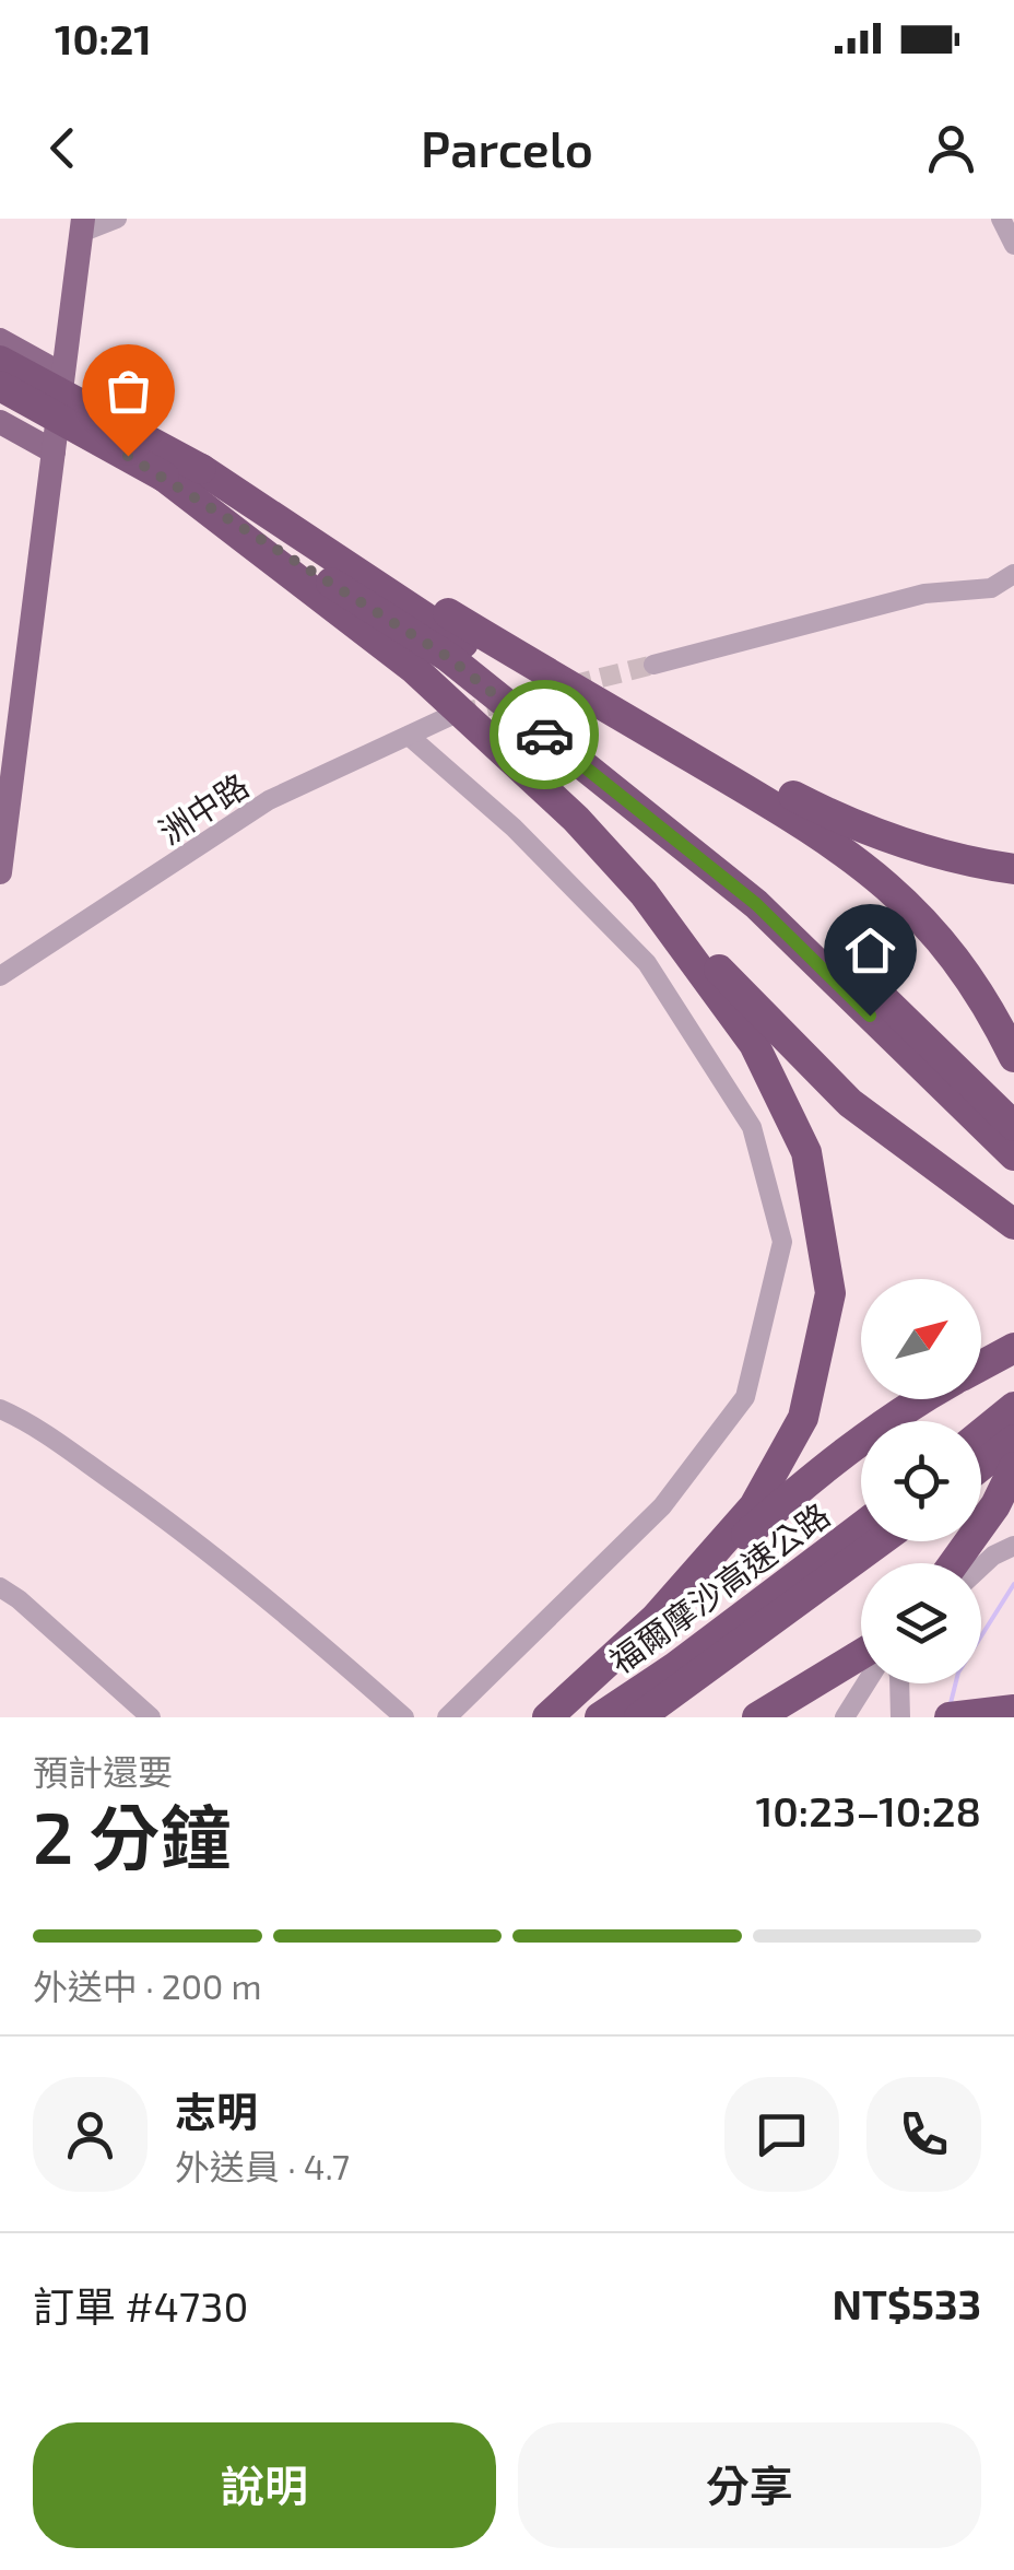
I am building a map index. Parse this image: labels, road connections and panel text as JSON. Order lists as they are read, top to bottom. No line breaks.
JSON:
{"streets":{"highway":["福爾摩沙高速公路"],"street":["洲中路"]},"north":"top right","page":{"status":"10:21","header":"Parcelo","heading":["2 分鐘","預計還要","10:23–10:28"],"panel":["志明","外送員 · 4.7","訂單 #4730","NT$533"],"bar":"外送中 · 200 m","buttons":["說明","分享"]}}
